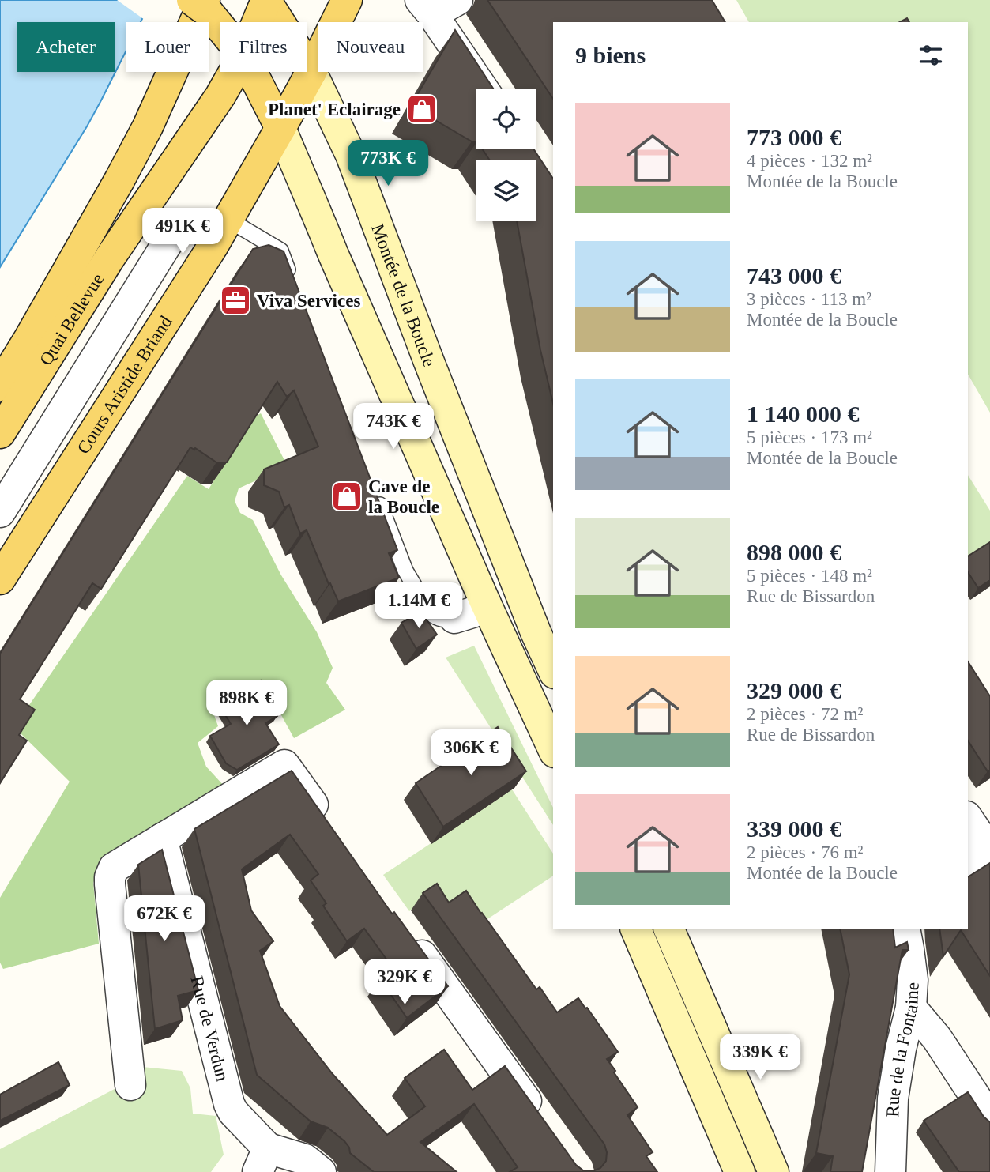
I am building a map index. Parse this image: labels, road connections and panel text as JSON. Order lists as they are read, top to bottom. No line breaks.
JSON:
{"streets":{"main road":["Montée de la Boucle","Quai Bellevue","Cours Aristide Briand"],"street":["Rue de Verdun","Rue de la Fontaine"]},"crossings":[["Montée de la Boucle","Cours Aristide Briand"]],"places":{"shop":["Planet' Eclairage","Cave de la Boucle"],"office":["Viva Services"]},"page":{"chip":["Acheter","Louer","Filtres","Nouveau"],"heading":"9 biens","list":[{"name":"773 000 €","note":"4 pièces · 132 m² · Montée de la Boucle"},{"name":"743 000 €","note":"3 pièces · 113 m² · Montée de la Boucle"},{"name":"1 140 000 €","note":"5 pièces · 173 m² · Montée de la Boucle"},{"name":"898 000 €","note":"5 pièces · 148 m² · Rue de Bissardon"},{"name":"329 000 €","note":"2 pièces · 72 m² · Rue de Bissardon"},{"name":"339 000 €","note":"2 pièces · 76 m² · Montée de la Boucle"}],"price":["773K €","491K €","743K €","1.14M €","898K €","306K €","672K €","329K €","339K €"]}}
